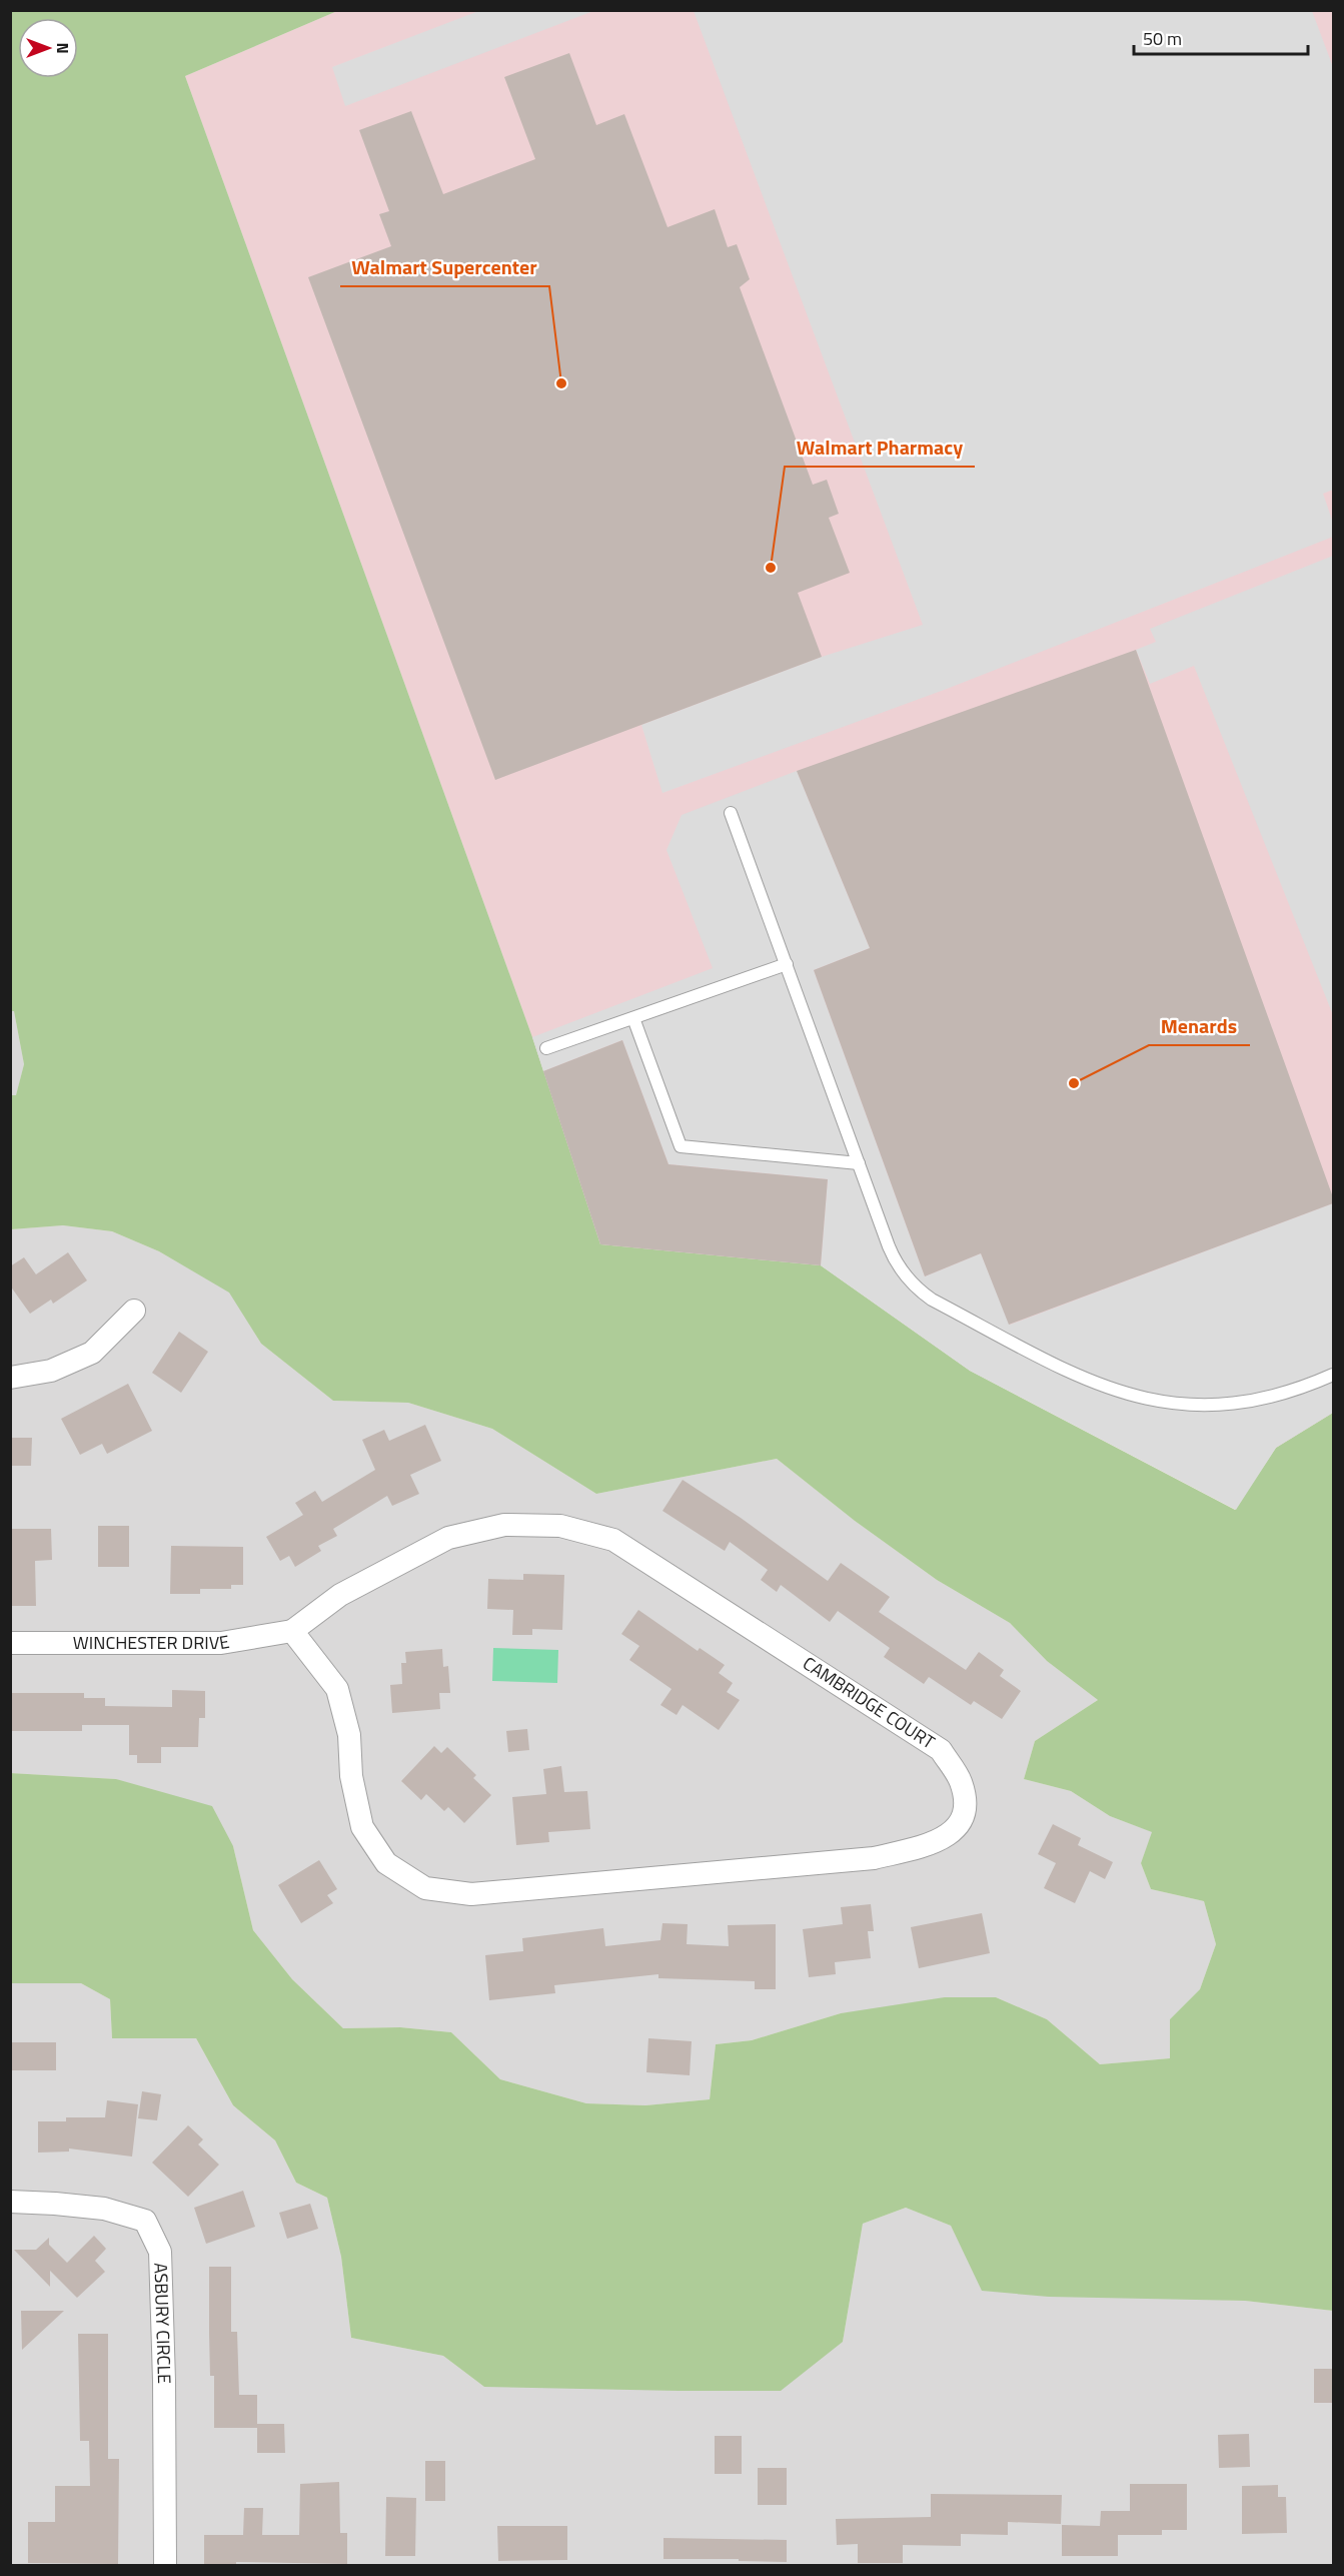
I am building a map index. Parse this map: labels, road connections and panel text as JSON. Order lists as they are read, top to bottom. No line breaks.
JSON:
{"streets":{"street":["WINCHESTER DRIVE","CAMBRIDGE COURT","ASBURY CIRCLE"]},"crossings":[["WINCHESTER DRIVE","CAMBRIDGE COURT"]],"places":["Walmart Supercenter","Walmart Pharmacy","Menards"],"scale_bar":"50 m","north":"right"}
